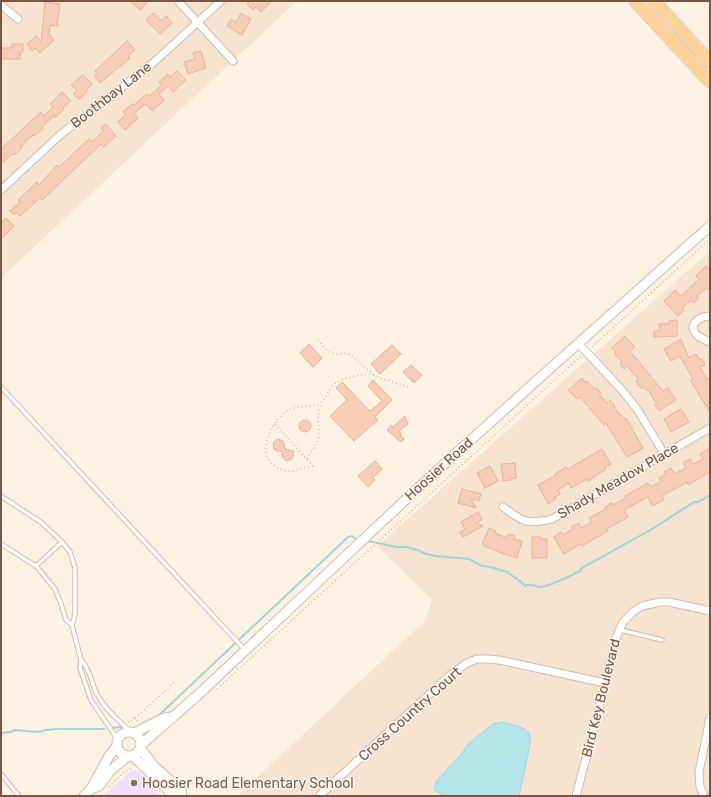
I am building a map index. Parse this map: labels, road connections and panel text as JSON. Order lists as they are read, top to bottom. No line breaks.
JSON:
{"streets":{"street":["Boothbay Lane","Hoosier Road","Shady Meadow Place","Bird Key Boulevard","Cross Country Court"]},"crossings":[["Bird Key Boulevard","Cross Country Court"]],"places":["Hoosier Road Elementary School"]}
